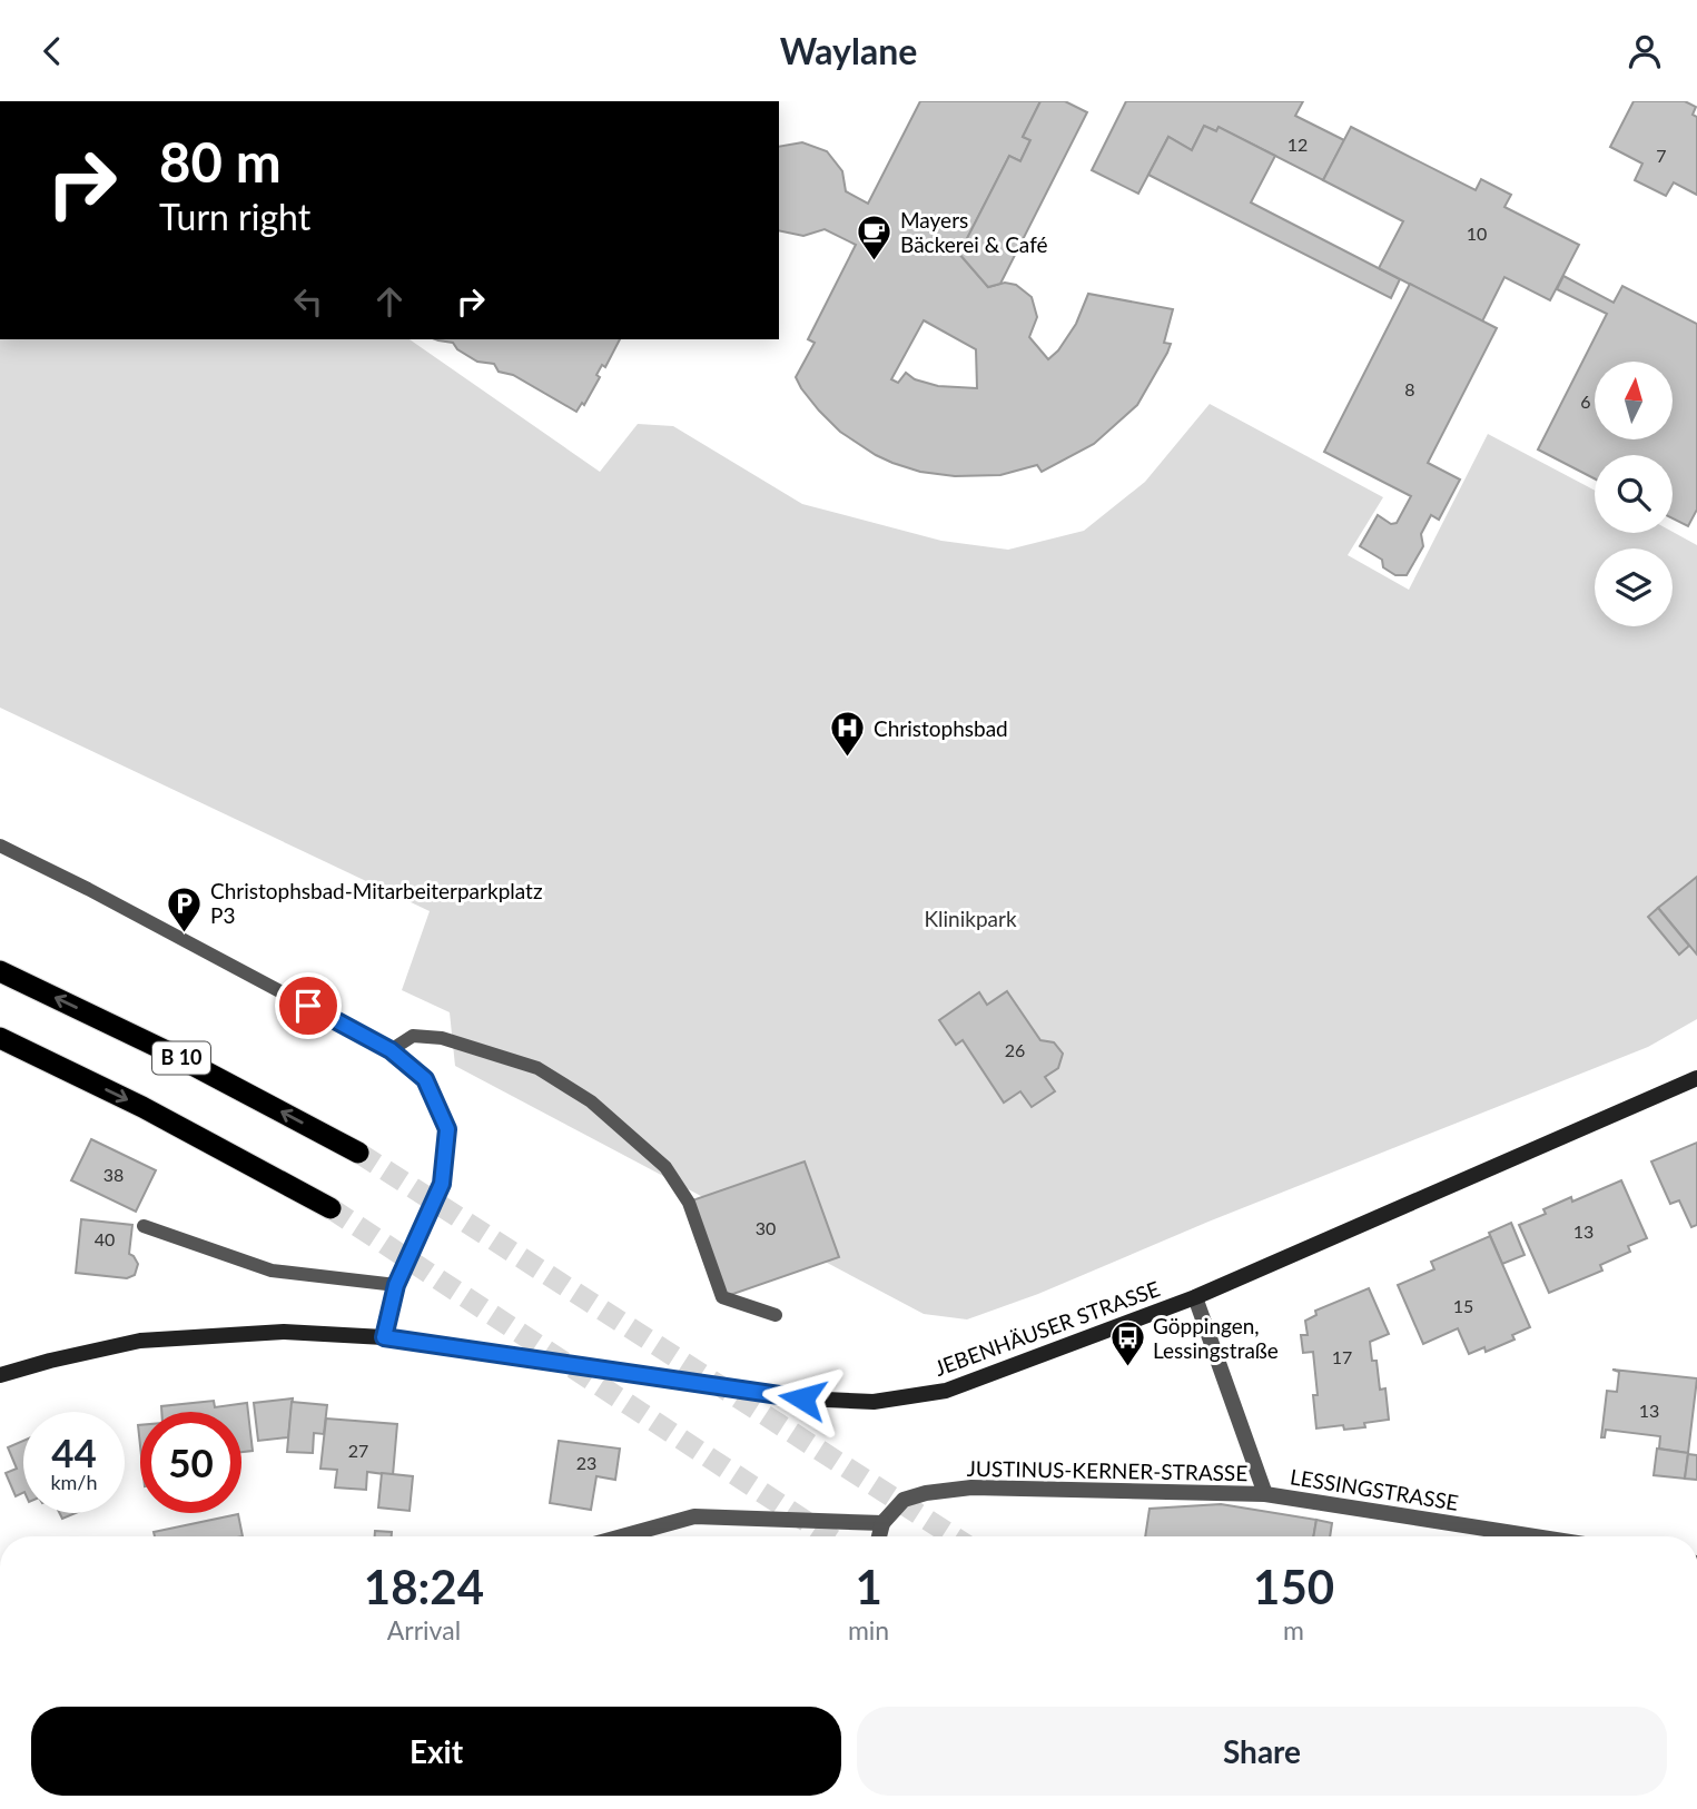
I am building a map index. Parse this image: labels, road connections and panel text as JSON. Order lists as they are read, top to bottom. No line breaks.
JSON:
{"streets":{"highway":["B 10"],"main road":["JEBENHÄUSER STRASSE"],"street":["JUSTINUS-KERNER-STRASSE","LESSINGSTRASSE"]},"crossings":[["JEBENHÄUSER STRASSE","LESSINGSTRASSE"],["JUSTINUS-KERNER-STRASSE","LESSINGSTRASSE"]],"parks":["Klinikpark"],"places":{"cafe":["Mayers Bäckerei & Café"],"hospital":["Christophsbad"],"parking":["Christophsbad-Mitarbeiterparkplatz P3"],"bus stop":["Göppingen, Lessingstraße"]},"house_numbers":["12","7","10","8","6","26","38","30","13","40","15","17","13","27","23"],"north":"top","page":{"header":"Waylane","turn":["80 m","Turn right"],"speed":"44 km/h","limit":"50","eta":["18:24","Arrival","1","min","150","m"],"buttons":["Exit","Share"]}}
